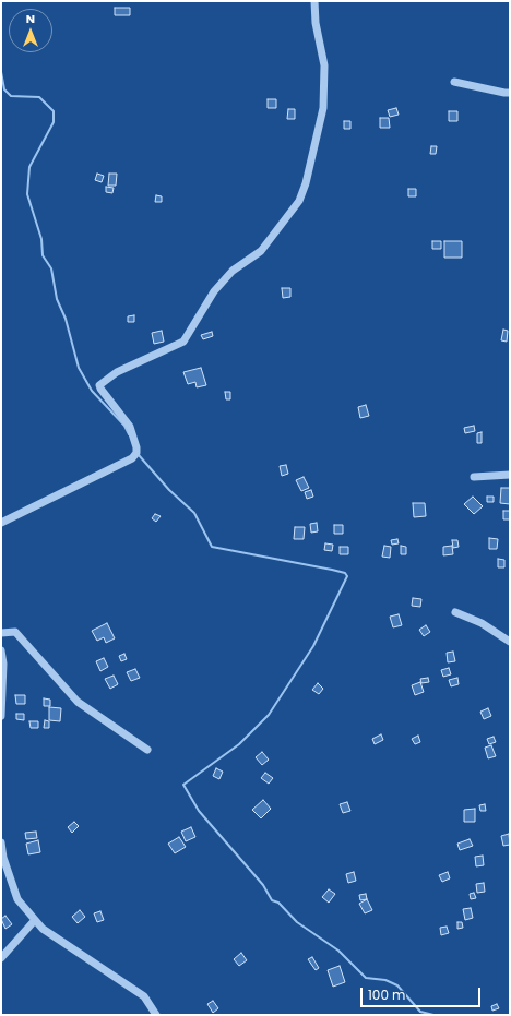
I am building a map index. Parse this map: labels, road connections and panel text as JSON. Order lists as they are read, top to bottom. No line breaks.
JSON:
{"scale_bar":"100 m","north":"top"}
